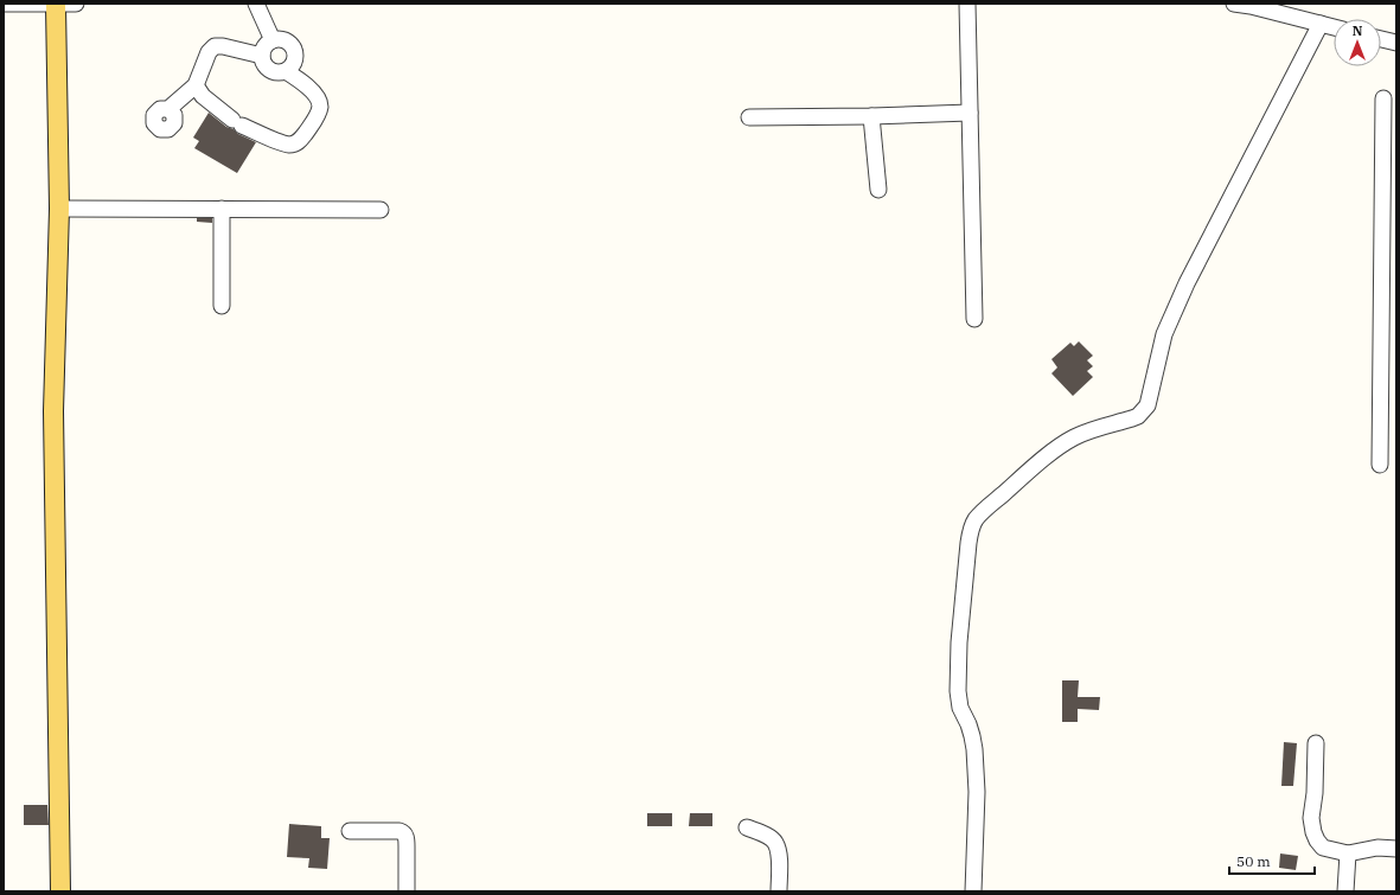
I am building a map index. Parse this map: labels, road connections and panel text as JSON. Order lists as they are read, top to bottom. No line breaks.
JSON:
{"scale_bar":"50 m","north":"top"}
